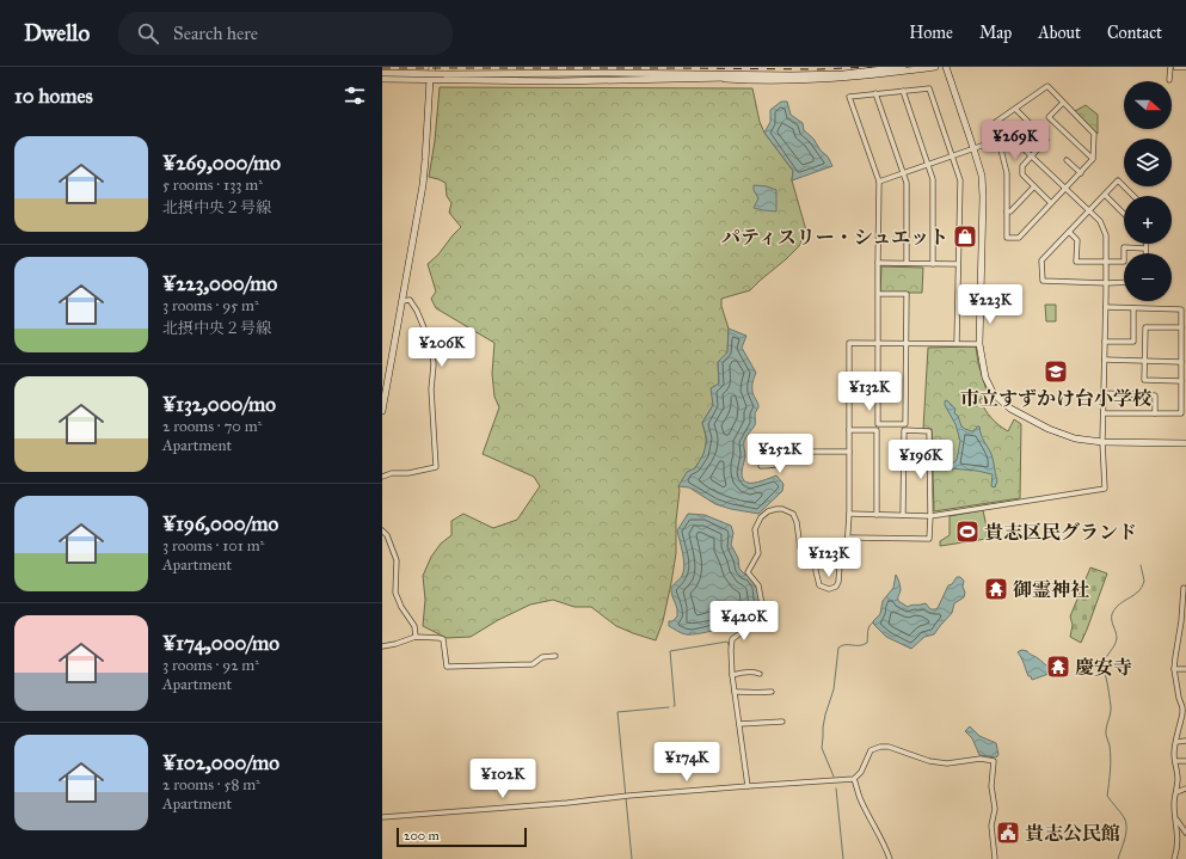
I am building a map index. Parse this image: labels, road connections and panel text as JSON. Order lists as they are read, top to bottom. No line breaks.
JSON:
{"places":{"shop":["パティスリー・シュエット"],"school or university":["市立すずかけ台小学校"],"sports":["貴志区民グランド"],"temple":["御霊神社","慶安寺"],"public building":["貴志公民館"]},"scale_bar":"200 m","north":"right","page":{"header":"Dwello","search":"Search here","nav":["Home","Map","About","Contact"],"heading":"10 homes","map_buttons":["+","−"],"price":["¥269K","¥223K","¥206K","¥132K","¥252K","¥196K","¥123K","¥420K","¥174K","¥102K"],"list":[{"name":"¥269,000/mo","note":"5 rooms · 133 m² · 北摂中央２号線"},{"name":"¥223,000/mo","note":"3 rooms · 95 m² · 北摂中央２号線"},{"name":"¥132,000/mo","note":"2 rooms · 70 m² · Apartment"},{"name":"¥196,000/mo","note":"3 rooms · 101 m² · Apartment"},{"name":"¥174,000/mo","note":"3 rooms · 92 m² · Apartment"},{"name":"¥102,000/mo","note":"2 rooms · 58 m² · Apartment"}],"scale":"200 m"}}
